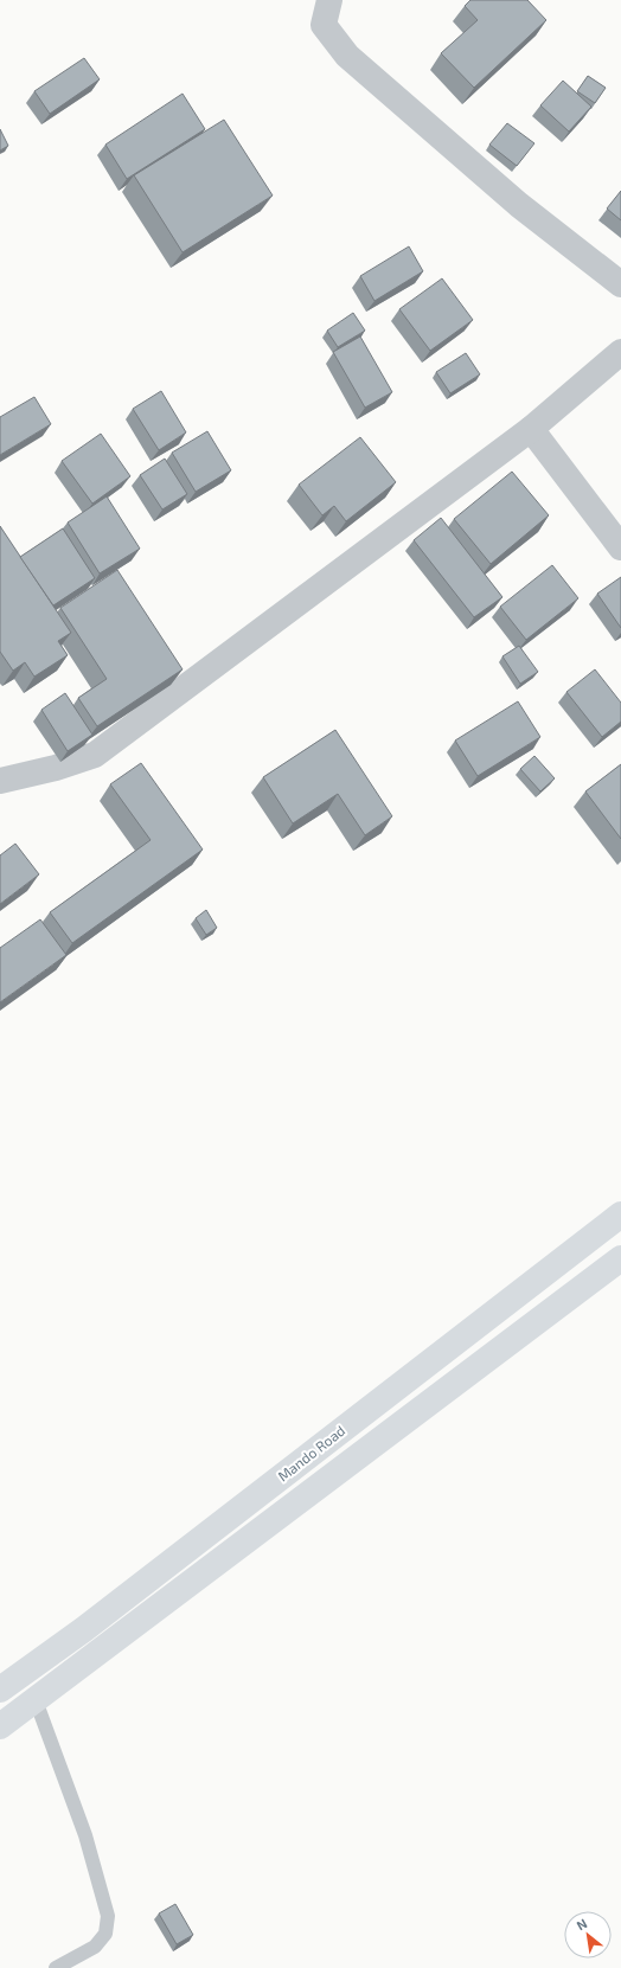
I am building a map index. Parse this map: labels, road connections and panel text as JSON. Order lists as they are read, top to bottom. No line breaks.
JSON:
{"streets":{"highway":["Mando Road"]},"north":"top left"}
